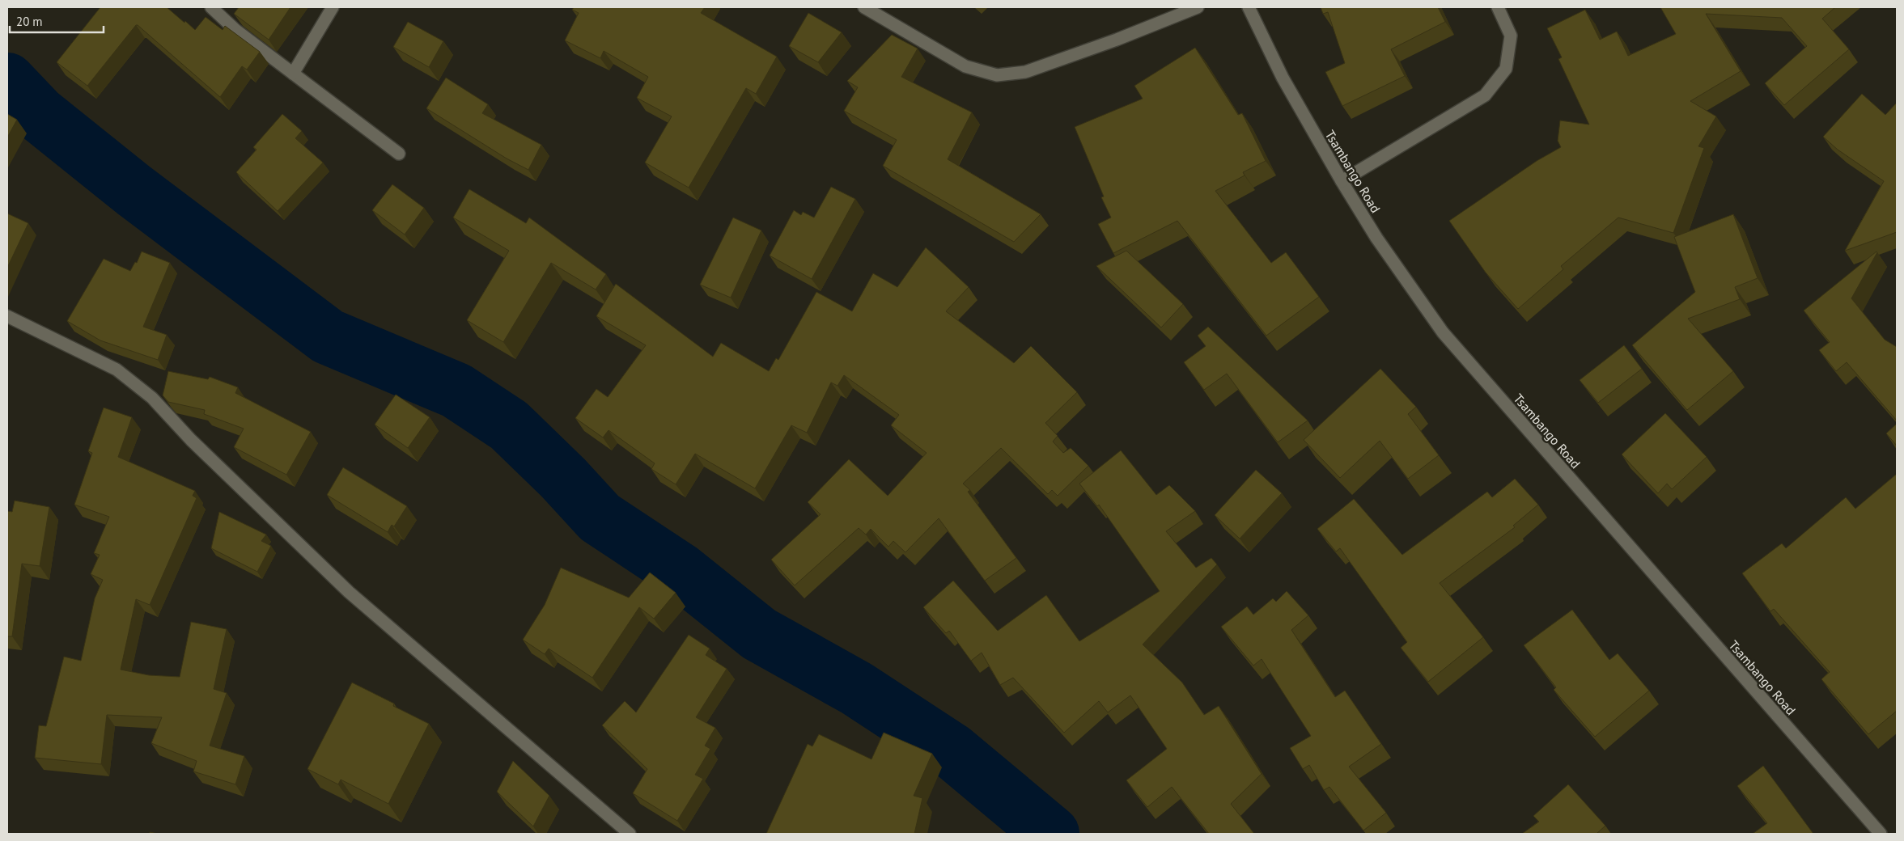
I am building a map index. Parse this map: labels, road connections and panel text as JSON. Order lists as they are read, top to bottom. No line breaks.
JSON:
{"streets":{"street":["Tsambango Road"]},"scale_bar":"20 m"}
